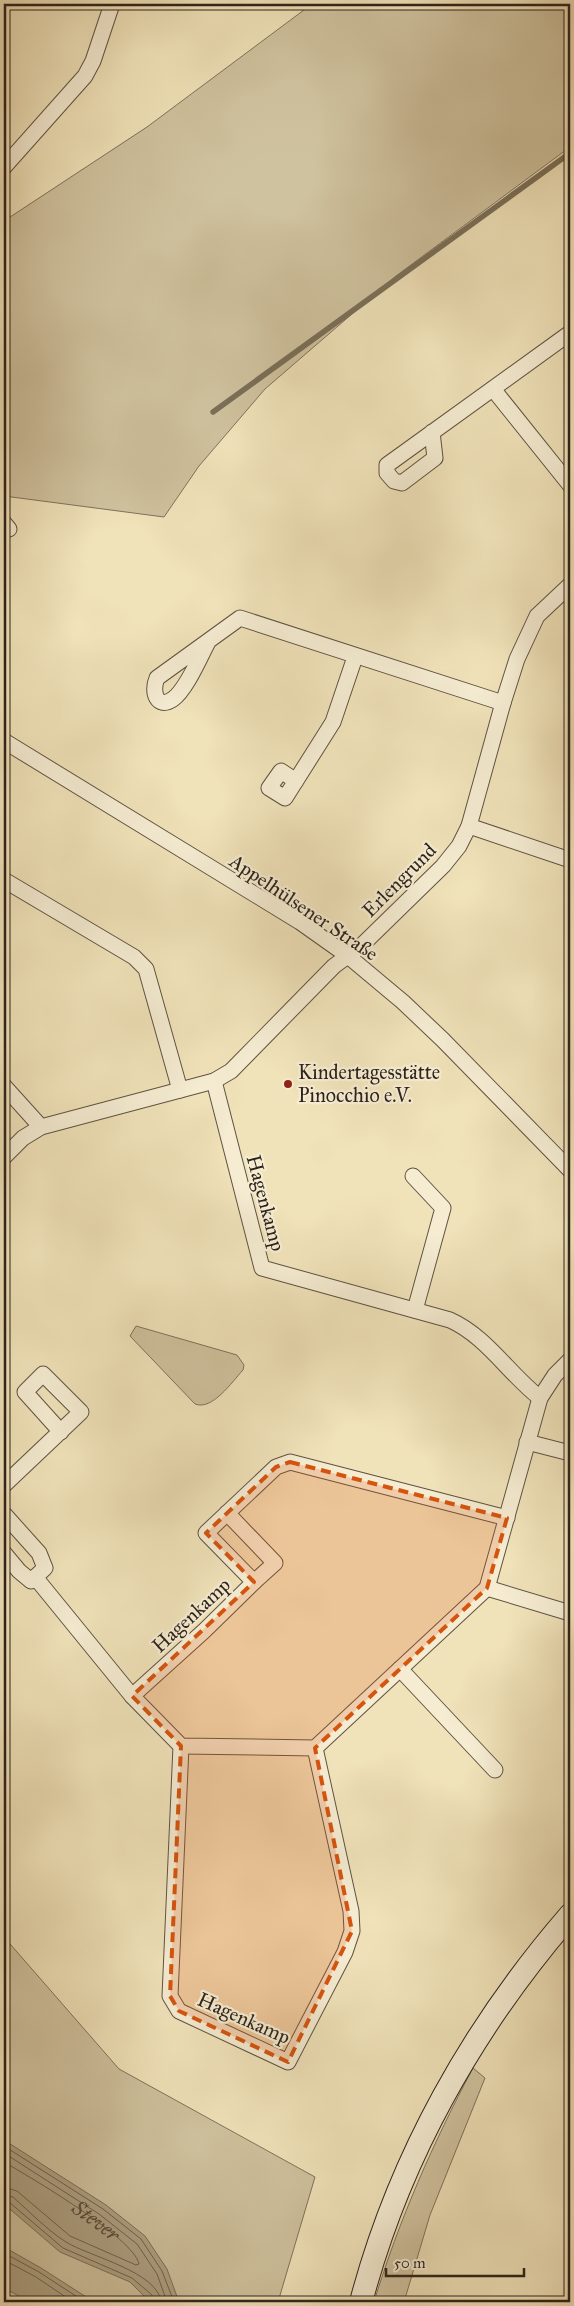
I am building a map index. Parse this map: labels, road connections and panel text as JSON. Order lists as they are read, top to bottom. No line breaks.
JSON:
{"streets":{"street":["Erlengrund","Appelhülsener Straße","Hagenkamp"]},"crossings":[["Erlengrund","Appelhülsener Straße"]],"water":["Stever"],"places":["Kindertagesstätte Pinocchio e.V."],"scale_bar":"50 m"}
